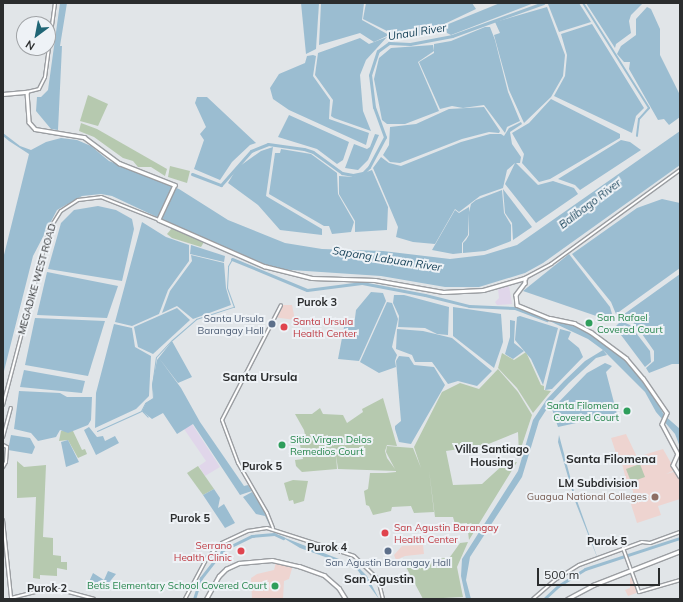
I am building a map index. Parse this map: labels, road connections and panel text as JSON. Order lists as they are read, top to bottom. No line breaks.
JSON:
{"streets":{"street":["MEGADIKE WEST ROAD"]},"districts":["Purok 3","Santa Ursula","Villa Santiago Housing","Santa Filomena","Purok 5","LM Subdivision","Purok 5","Purok 5","Purok 4","San Agustin","Purok 2"],"water":["Unaul River","Balibago River","Sapang Labuan River"],"places":["San Rafael Covered Court","Santa Ursula Barangay Hall","Santa Ursula Health Center","Santa Filomena Covered Court","Sitio Virgen Delos Remedios Court","Guagua National Colleges","San Agustin Barangay Health Center","Serrano Health Clinic","San Agustin Barangay Hall","Betis Elementary School Covered Court"],"scale_bar":"500 m","north":"bottom left"}
